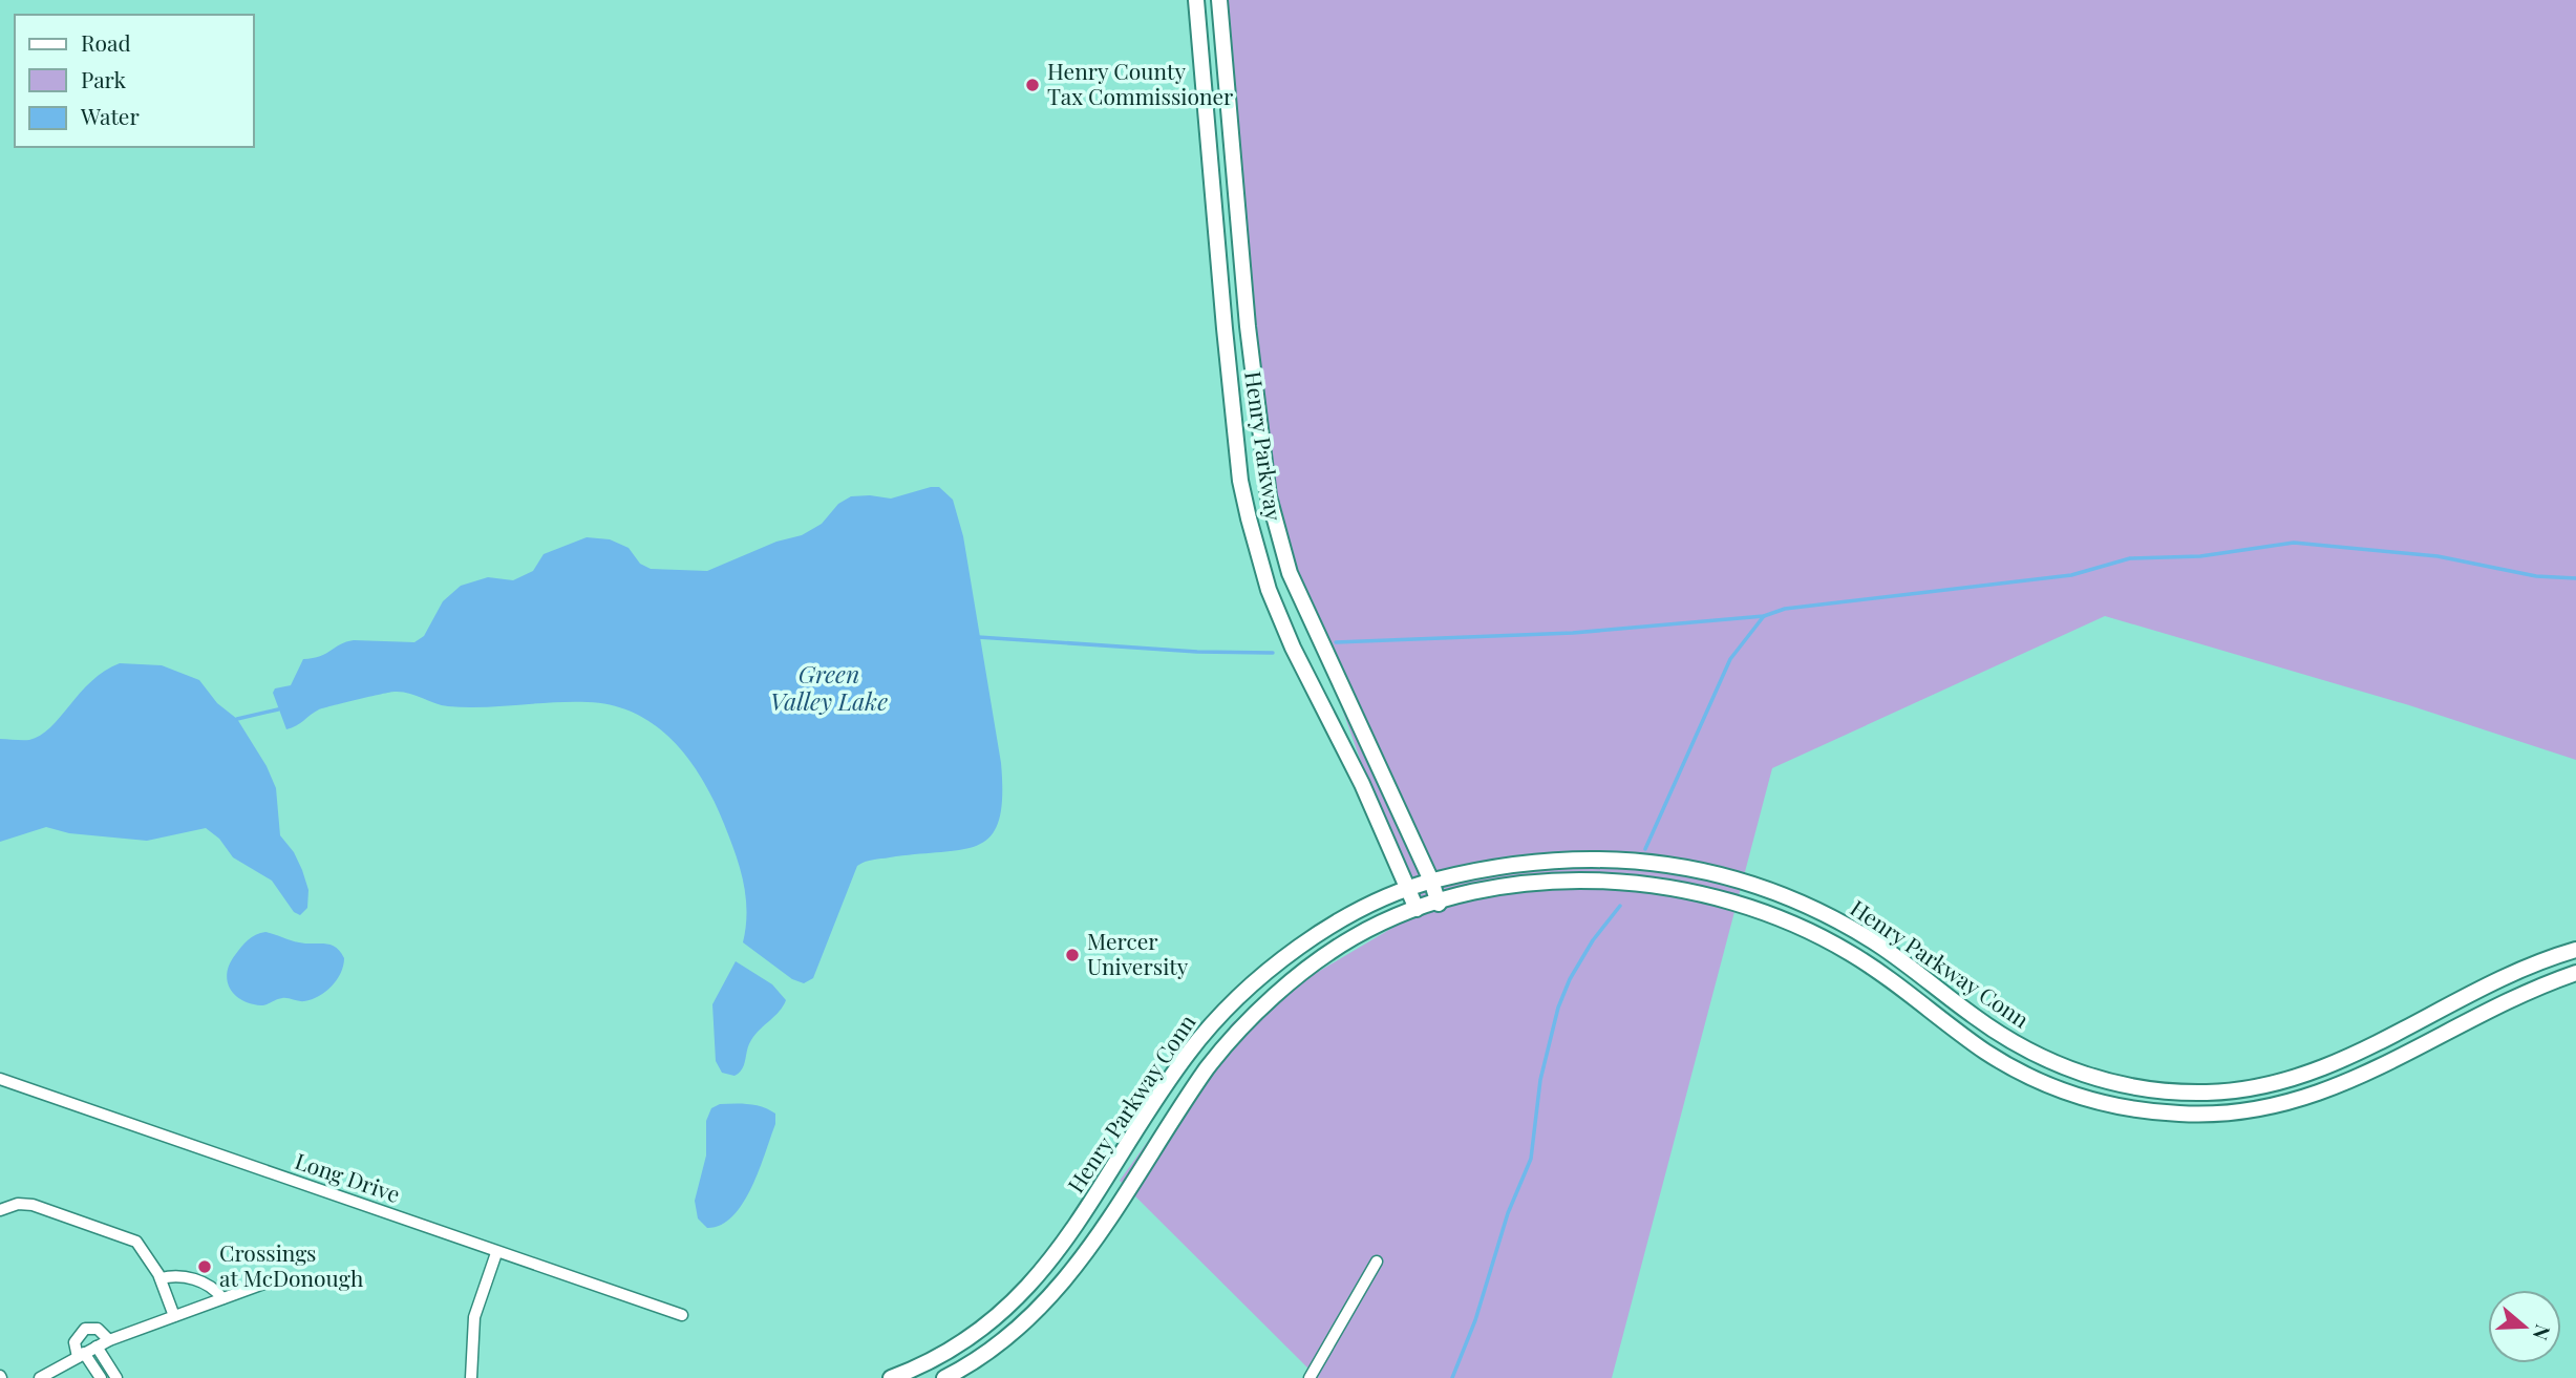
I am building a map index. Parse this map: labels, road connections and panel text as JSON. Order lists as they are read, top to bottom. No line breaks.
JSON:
{"streets":{"street":["Henry Parkway","Henry Parkway Conn","Long Drive"]},"crossings":[["Henry Parkway","Henry Parkway Conn"]],"water":["Green Valley Lake"],"places":["Henry County Tax Commissioner","Mercer University","Crossings at McDonough"],"legend":["Road","Park","Water"],"north":"right"}
